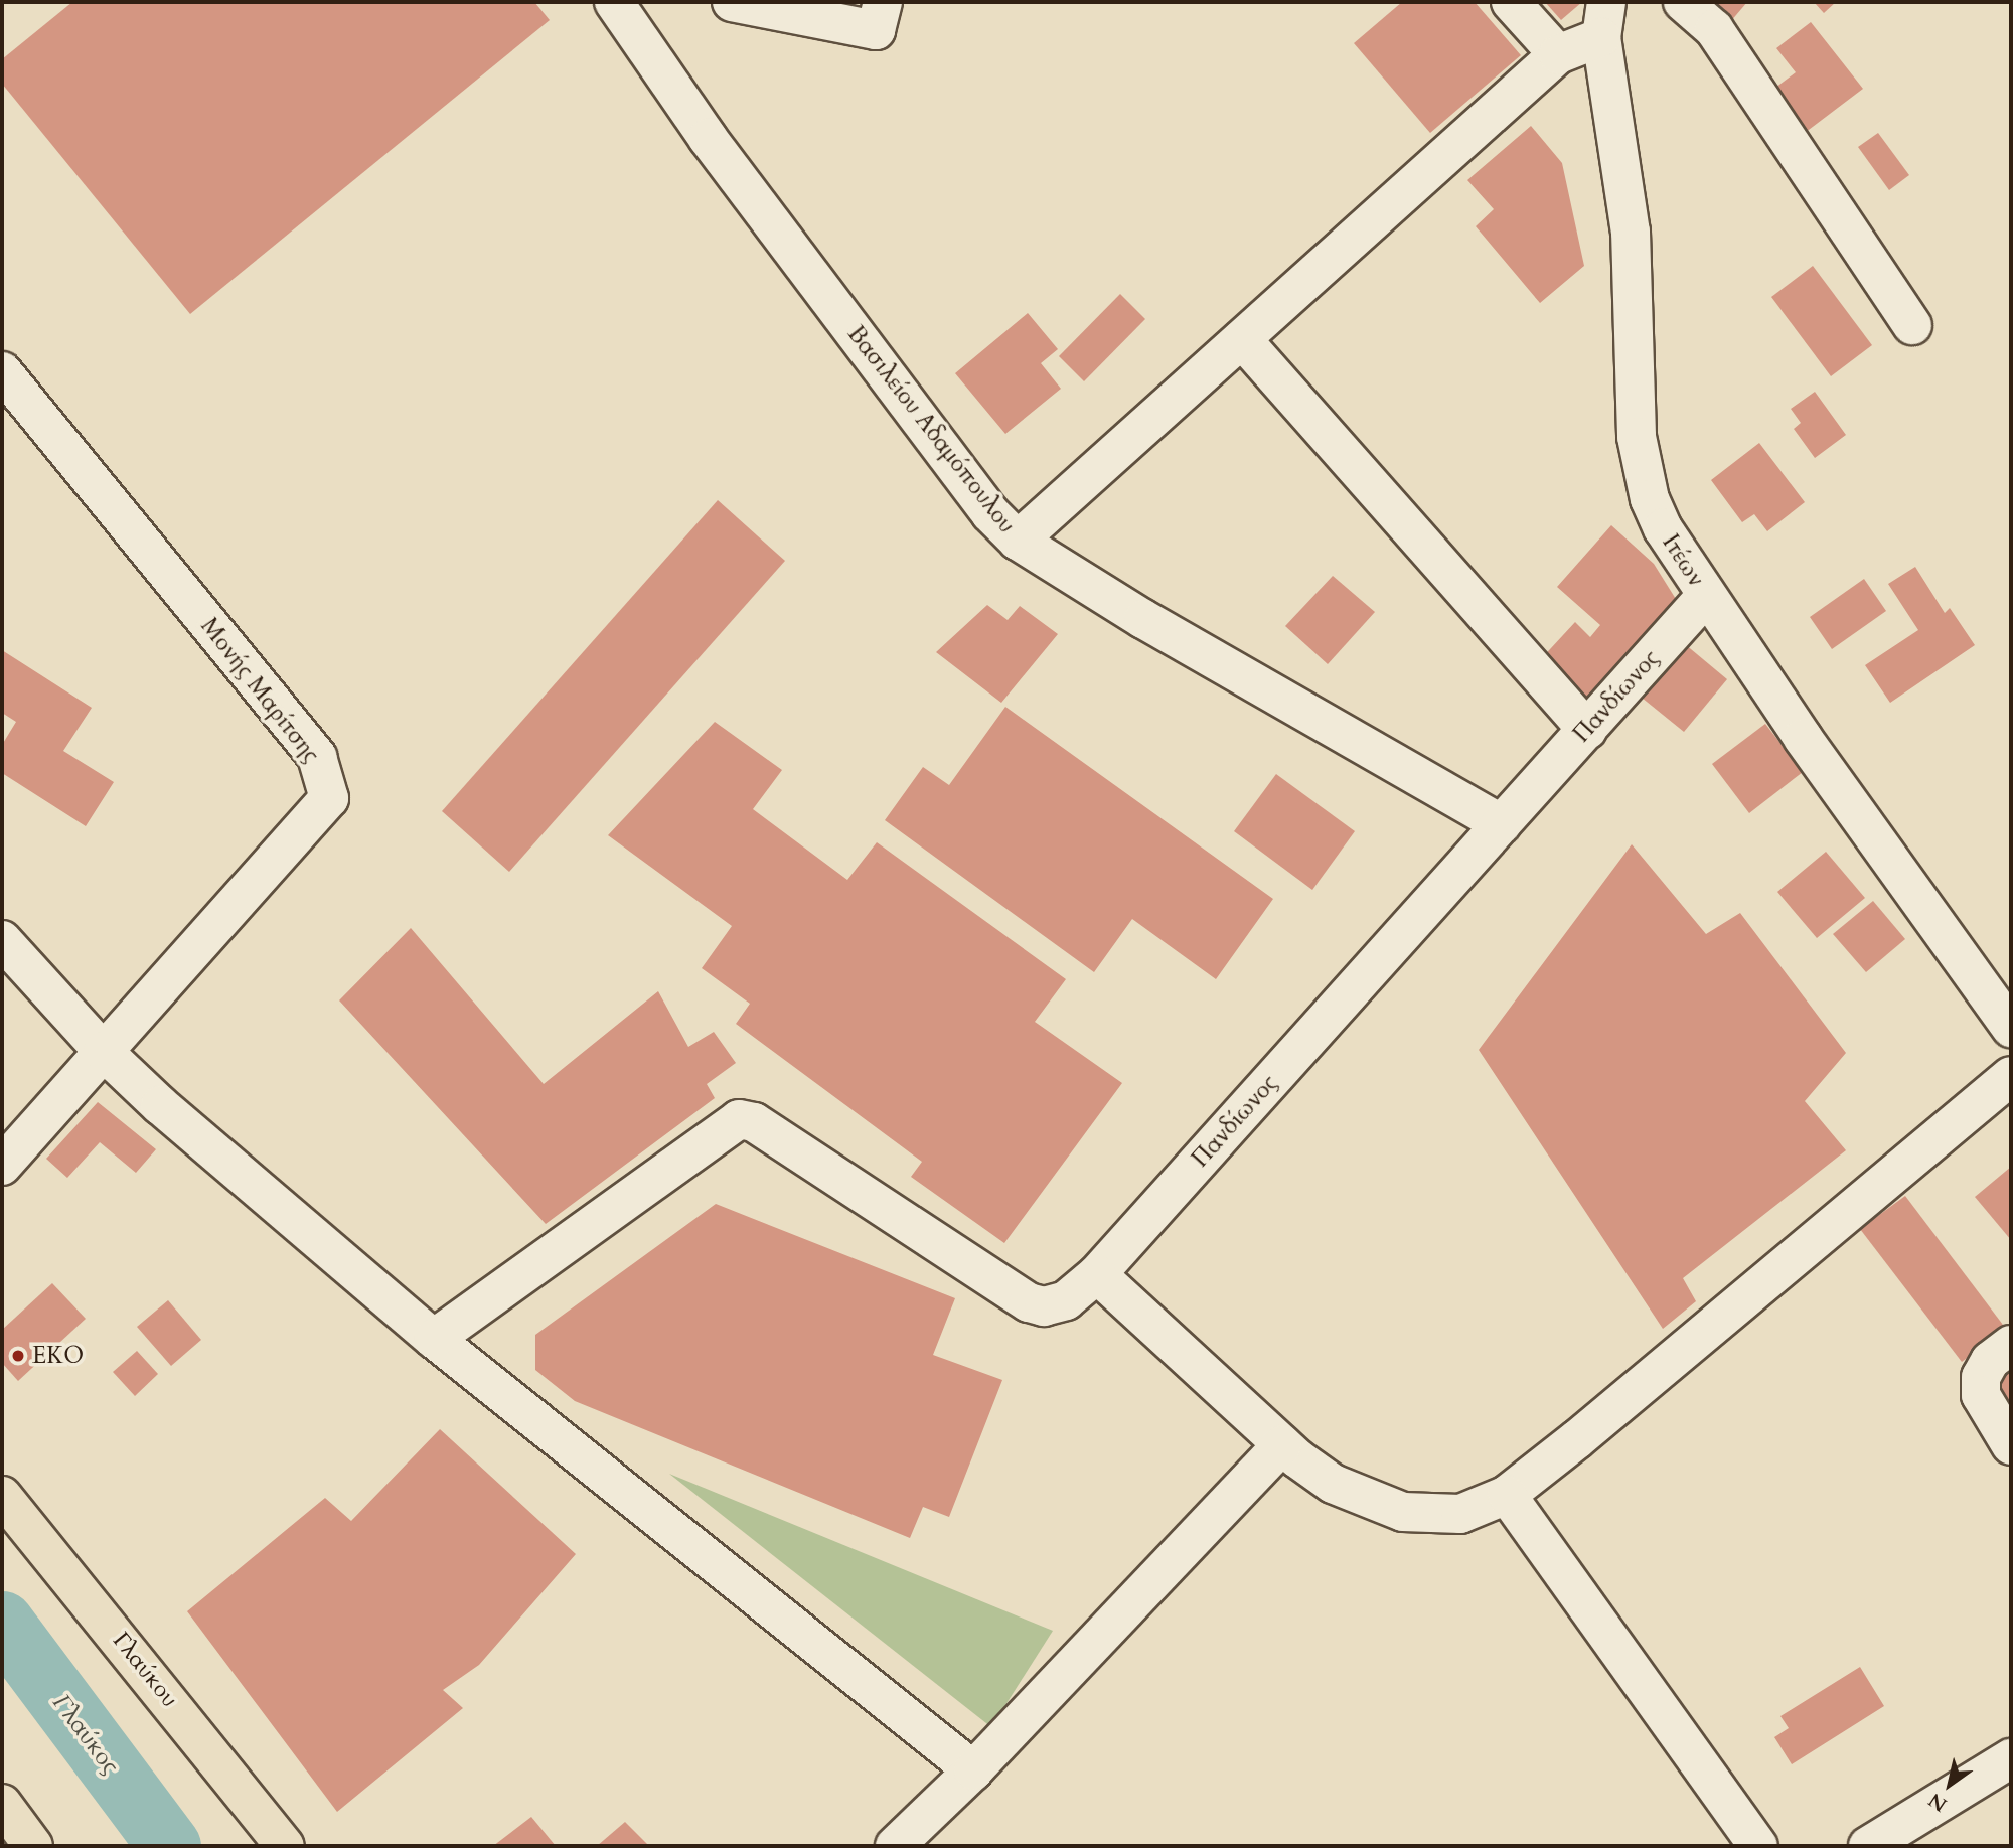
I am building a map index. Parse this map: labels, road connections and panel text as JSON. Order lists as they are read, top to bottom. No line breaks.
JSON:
{"streets":{"main road":["Γλαύκου"],"street":["Βασιλείου Αδαμόπουλου","Ιτέων","Μονής Μαρίτσης","Πανδίωνος"]},"crossings":[["Βασιλείου Αδαμόπουλου","Πανδίωνος"],["Ιτέων","Πανδίωνος"]],"water":["Γλαύκος"],"places":["EKO"],"north":"bottom left"}
